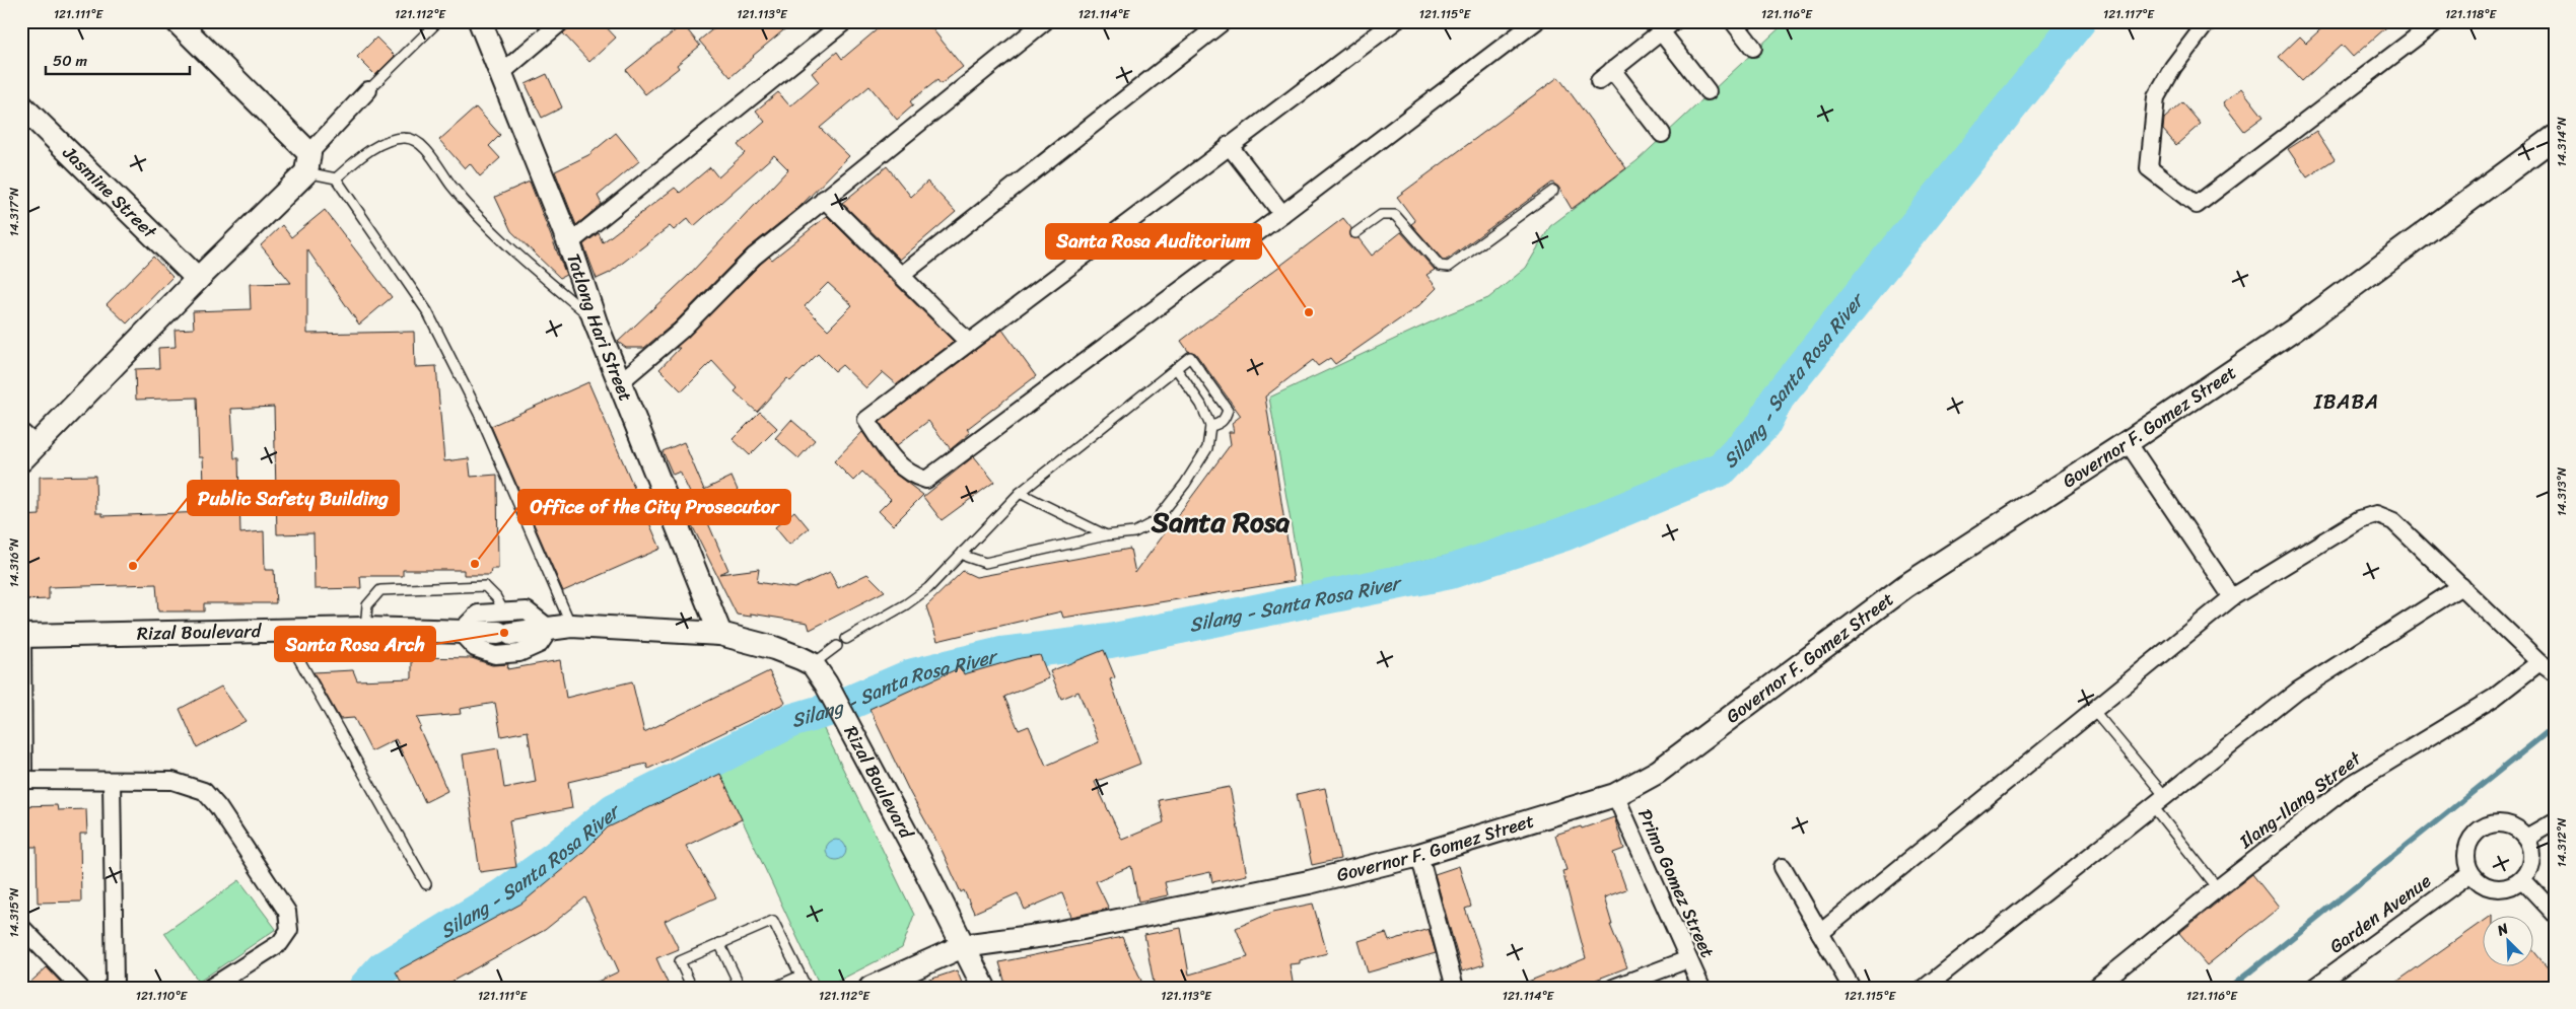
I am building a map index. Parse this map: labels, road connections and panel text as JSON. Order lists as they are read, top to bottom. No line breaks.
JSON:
{"streets":{"street":["Jasmine Street","Tatlong Hari Street","Governor F. Gomez Street","Rizal Boulevard","Ilang-Ilang Street","Primo Gomez Street","Garden Avenue"]},"crossings":[["Tatlong Hari Street","Rizal Boulevard"],["Governor F. Gomez Street","Rizal Boulevard"],["Governor F. Gomez Street","Primo Gomez Street"]],"districts":["IBABA","Santa Rosa"],"water":["Silang - Santa Rosa River"],"places":["Santa Rosa Auditorium","Office of the City Prosecutor","Public Safety Building","Santa Rosa Arch"],"scale_bar":"50 m","north":"top left","coordinates":["121.111°E","121.112°E","121.113°E","121.114°E","121.115°E","121.116°E","121.117°E","121.118°E","14.314°N","14.317°N","14.313°N","14.316°N","14.312°N","14.315°N","121.110°E"]}
